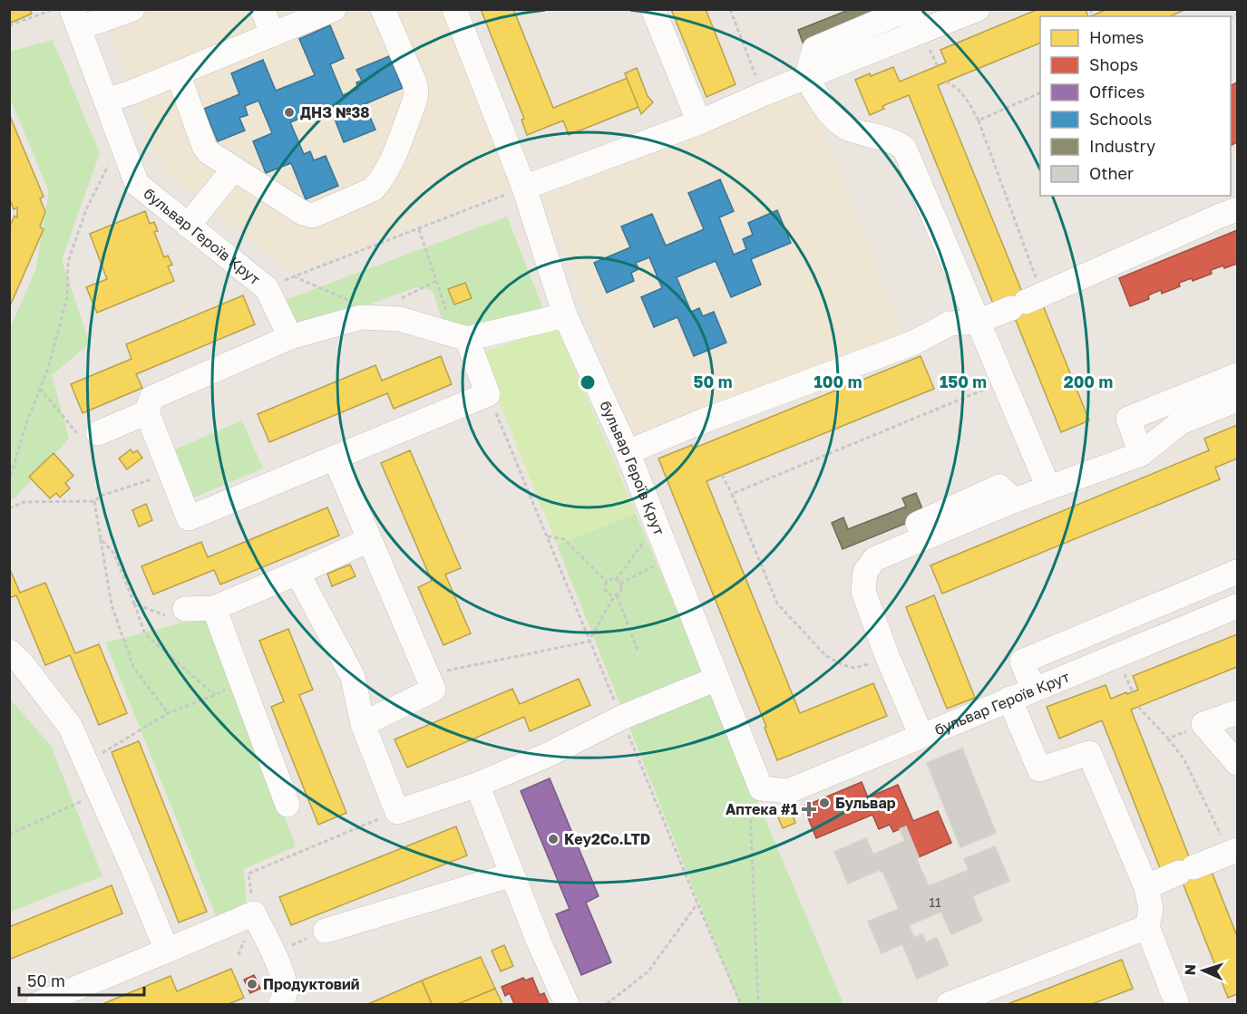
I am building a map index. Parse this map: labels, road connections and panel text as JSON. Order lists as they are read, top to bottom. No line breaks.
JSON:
{"streets":{"street":["бульвар Героїв Крут"]},"places":{"other":["ДНЗ №38","Бульвар","Key2Co.LTD","Продуктовий"],"health":["Аптека #1"]},"house_numbers":["11"],"legend":["Homes","Shops","Offices","Schools","Industry","Other"],"scale_bar":"50 m","north":"left","rings":["50 m","100 m","150 m","200 m"]}
